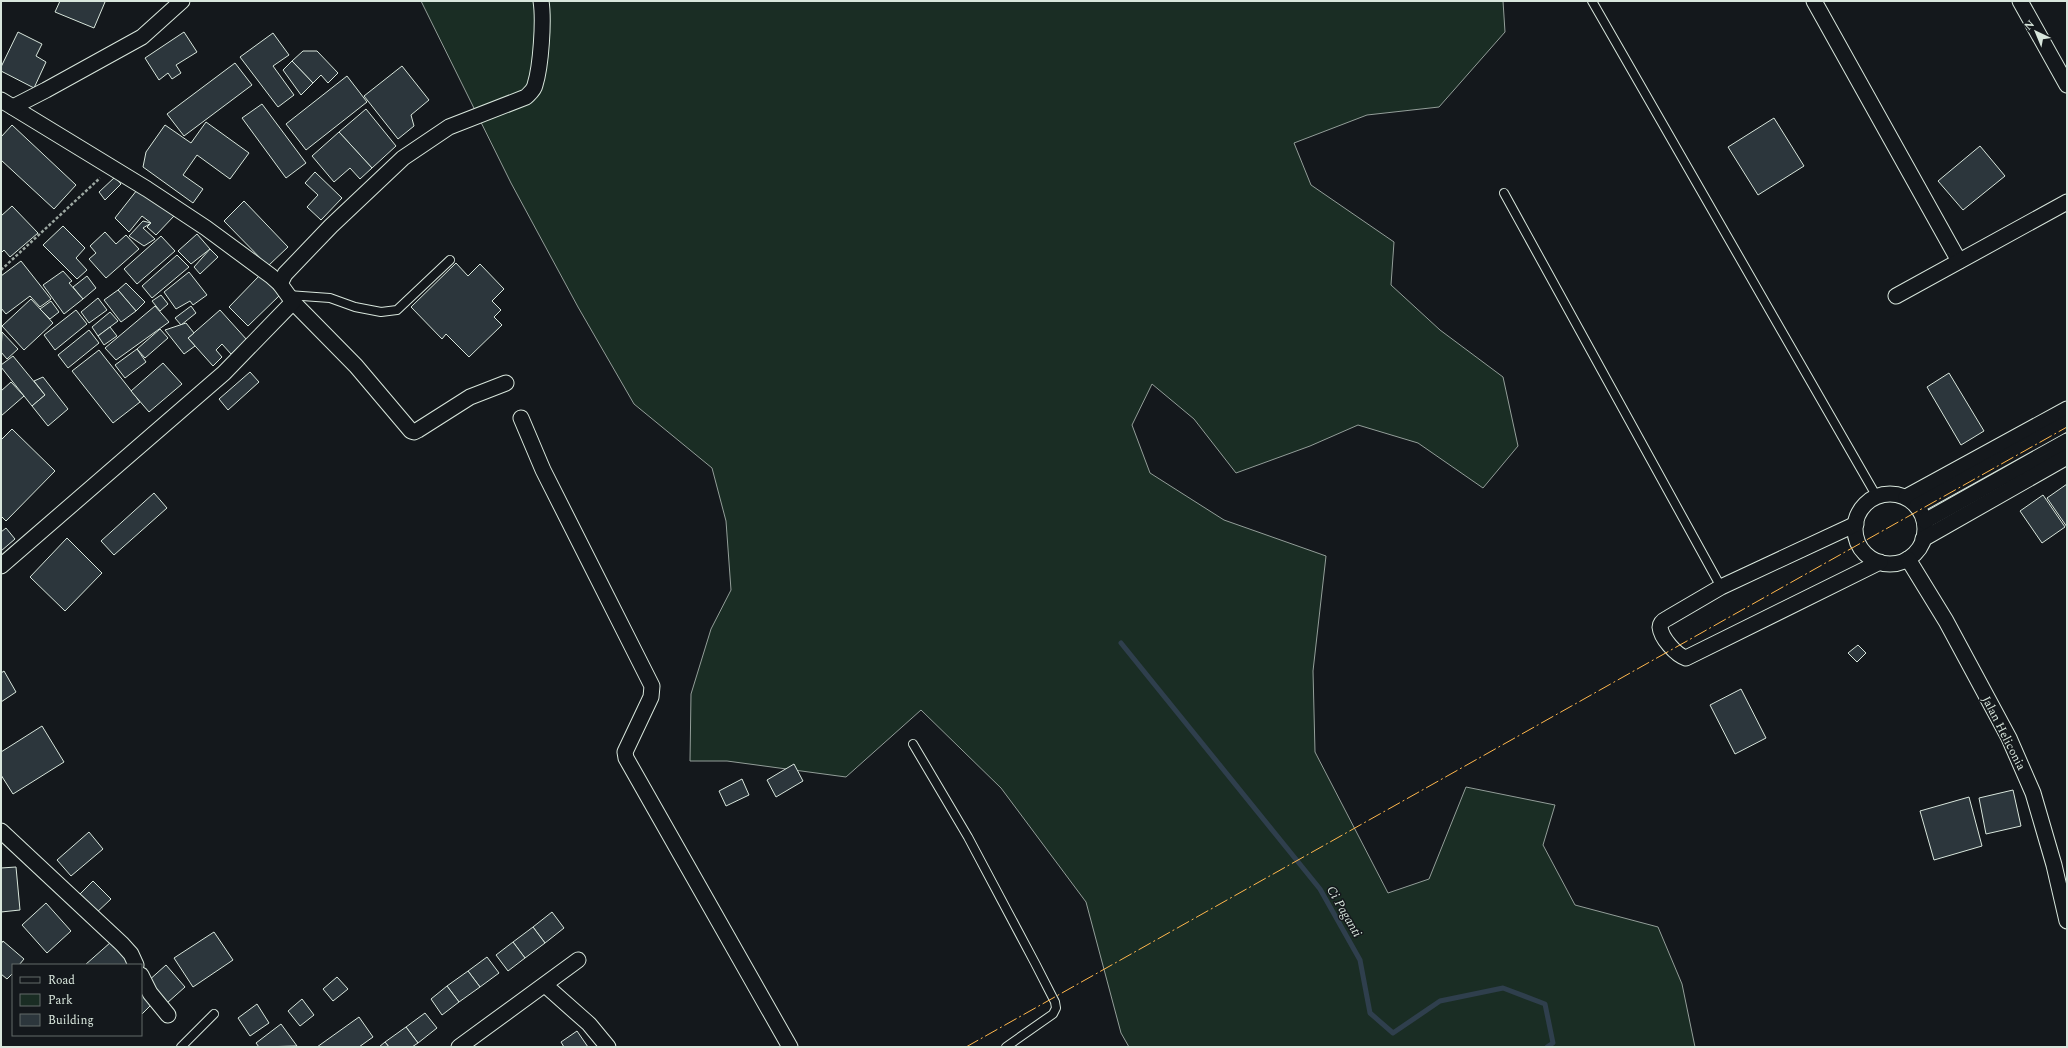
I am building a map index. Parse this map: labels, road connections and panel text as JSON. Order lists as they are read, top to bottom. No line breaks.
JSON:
{"streets":{"street":["Jalan Heliconia"]},"water":["Ci Paganti"],"legend":["Road","Park","Building"],"north":"top left"}
